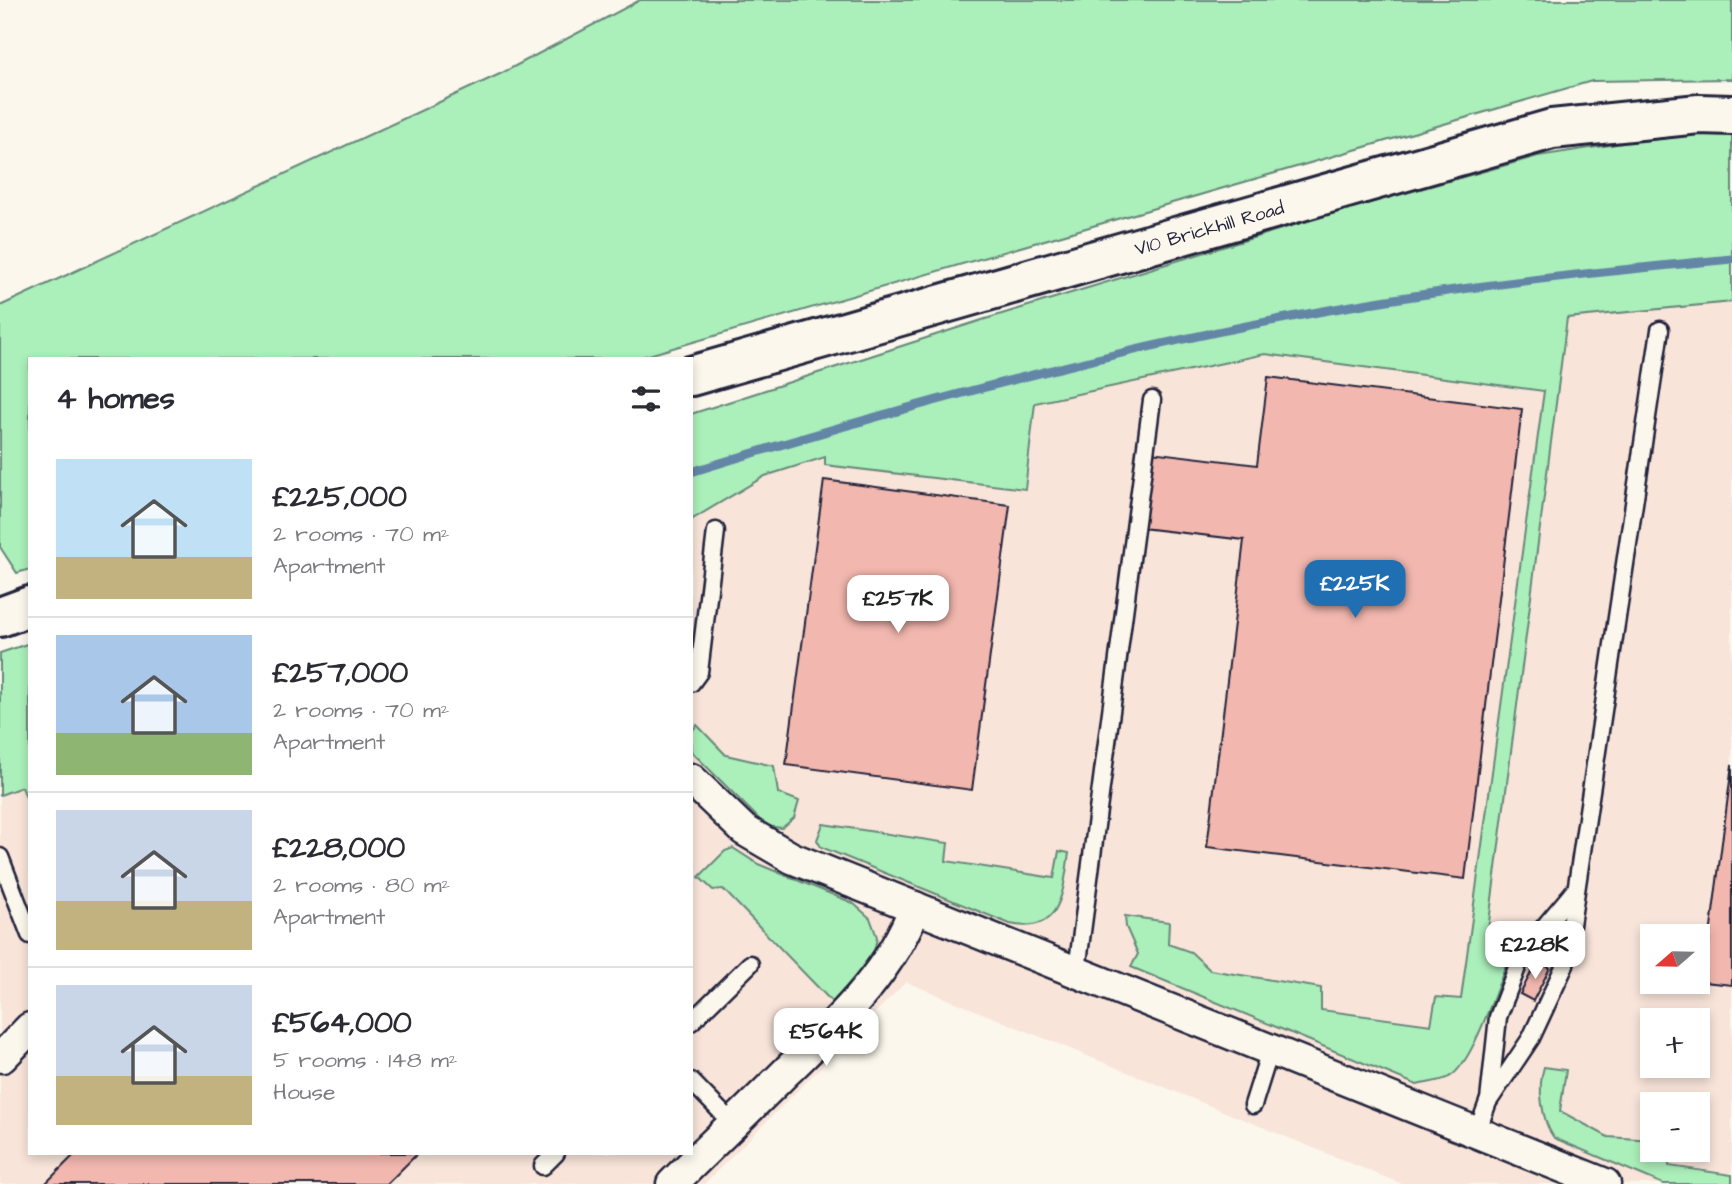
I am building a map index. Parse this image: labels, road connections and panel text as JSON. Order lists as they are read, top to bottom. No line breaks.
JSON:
{"streets":{"street":["V10 Brickhill Road"]},"north":"left","page":{"heading":"4 homes","list":[{"name":"£225,000","note":"2 rooms · 70 m² · Apartment"},{"name":"£257,000","note":"2 rooms · 70 m² · Apartment"},{"name":"£228,000","note":"2 rooms · 80 m² · Apartment"},{"name":"£564,000","note":"5 rooms · 148 m² · House"}],"price":["£225K","£257K","£228K","£564K"],"map_buttons":["+","−"]}}
